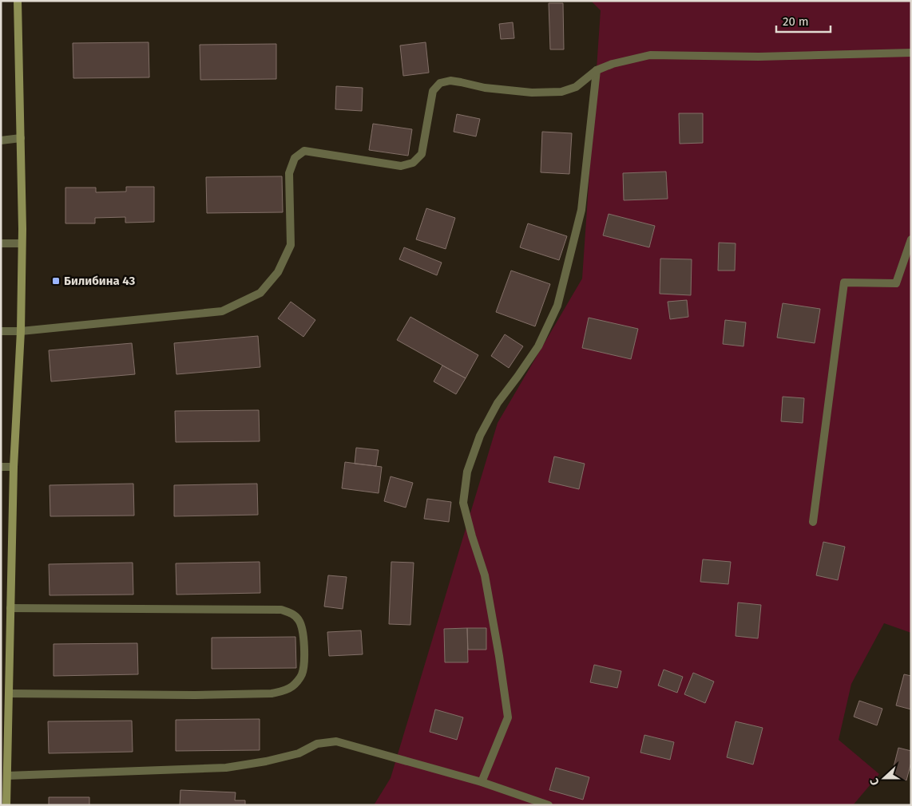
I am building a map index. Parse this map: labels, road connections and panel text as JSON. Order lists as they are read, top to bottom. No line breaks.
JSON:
{"places":{"transit":["Билибина 43"]},"scale_bar":"20 m","north":"left"}
